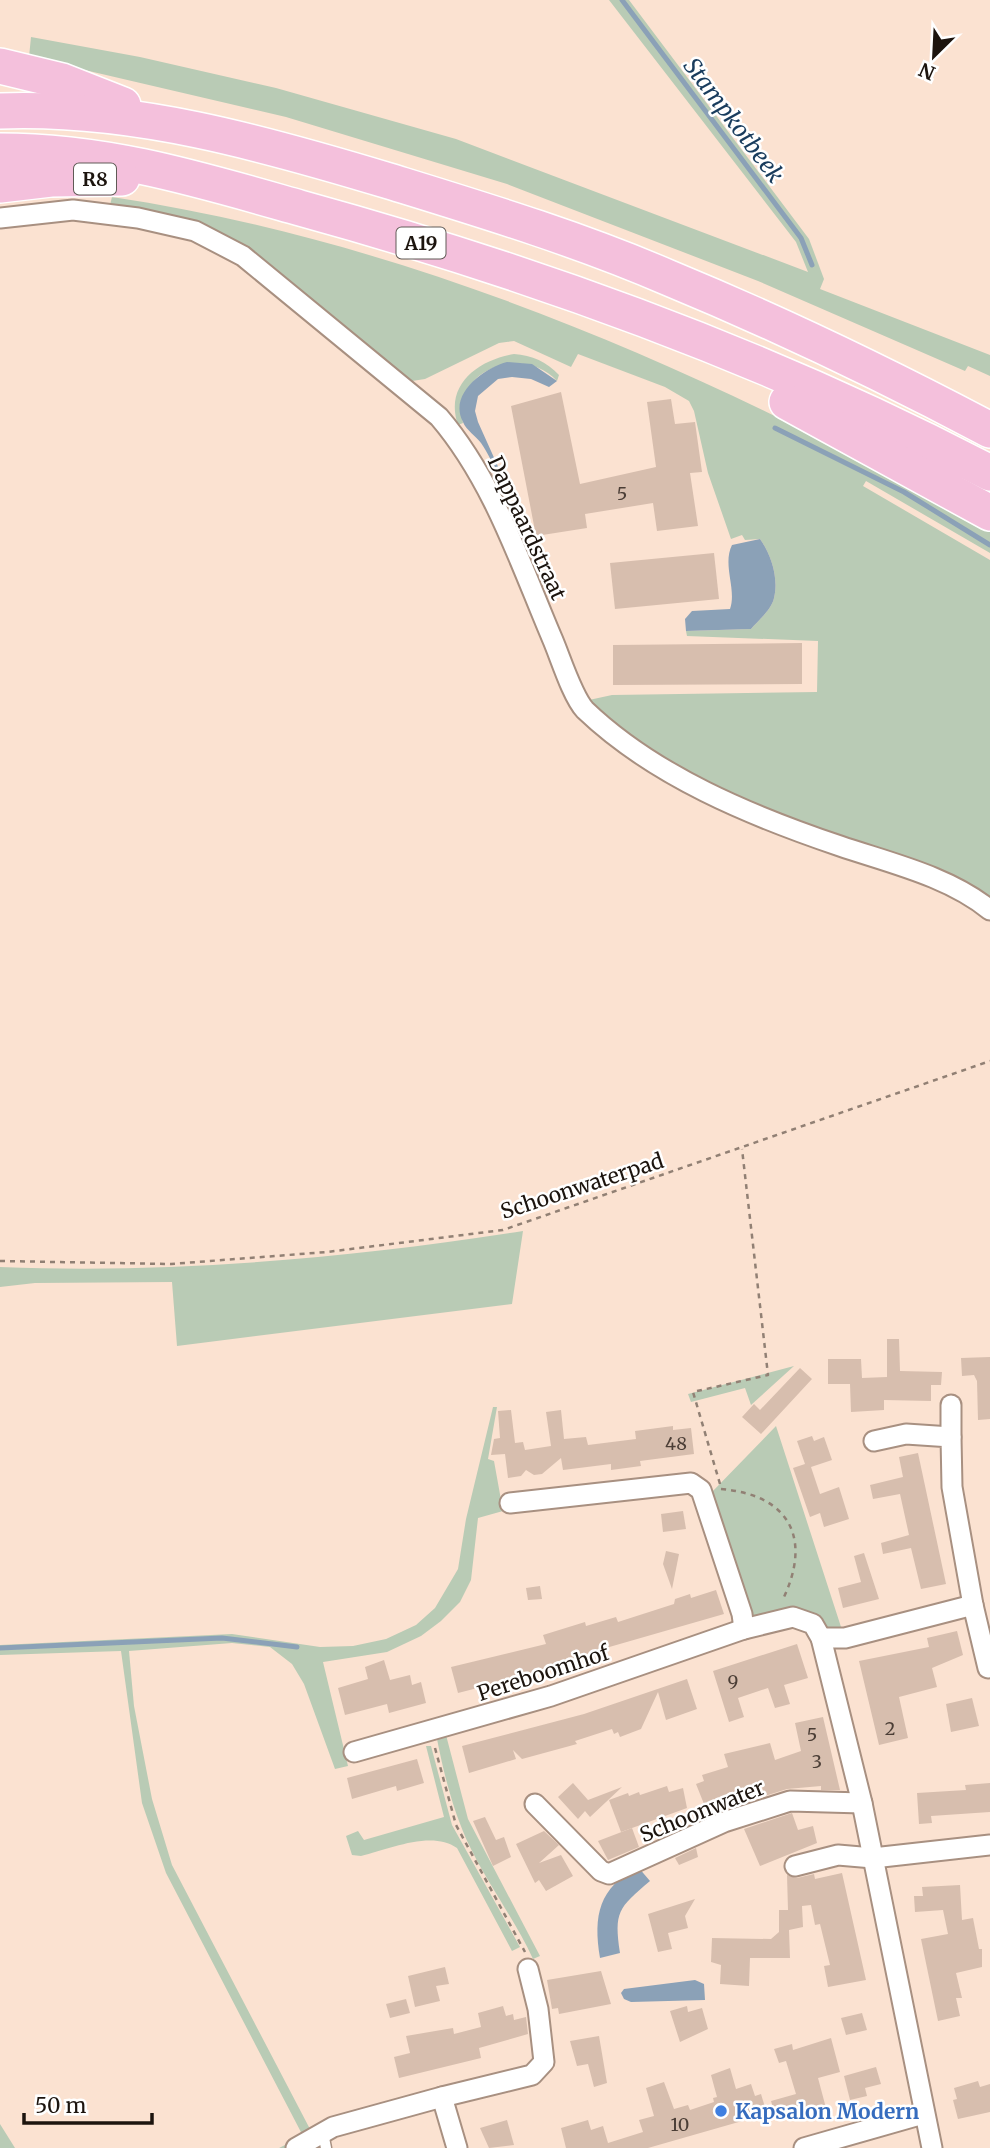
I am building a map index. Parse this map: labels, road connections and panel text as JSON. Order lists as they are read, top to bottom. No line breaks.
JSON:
{"streets":{"highway":["R8","A19"],"street":["Dappaardstraat","Pereboomhof","Schoonwater"],"path":["Schoonwaterpad"]},"crossings":[["R8","A19"]],"water":["Stampkotbeek"],"places":["Kapsalon Modern"],"house_numbers":["5","48","9","2","5","3","10"],"scale_bar":"50 m","north":"bottom left"}
